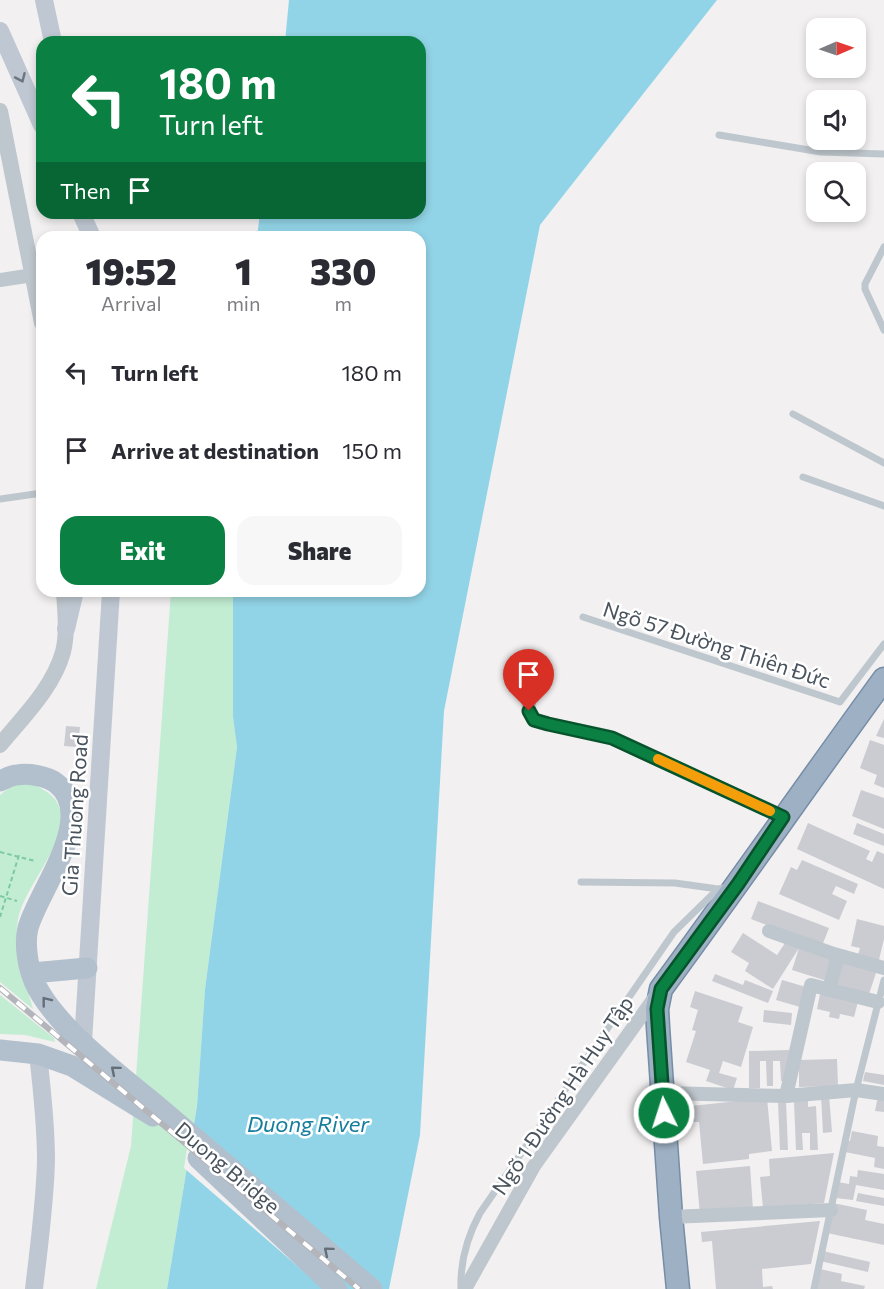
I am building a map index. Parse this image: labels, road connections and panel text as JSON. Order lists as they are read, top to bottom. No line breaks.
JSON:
{"streets":{"main road":["Gia Thuong Road","Duong Bridge"],"street":["Ngõ 1 Đường Hà Huy Tập"],"lane":["Ngõ 57 Đường Thiên Đức"]},"crossings":[["Gia Thuong Road","Duong Bridge"]],"water":["Duong River"],"north":"right","page":{"turn":["180 m","Turn left"],"then":"Then","eta":["19:52","Arrival","1","min","330","m"],"list":[{"name":"Turn left","value":"180 m"},{"name":"Arrive at destination","value":"150 m"}],"buttons":["Exit","Share"]}}
